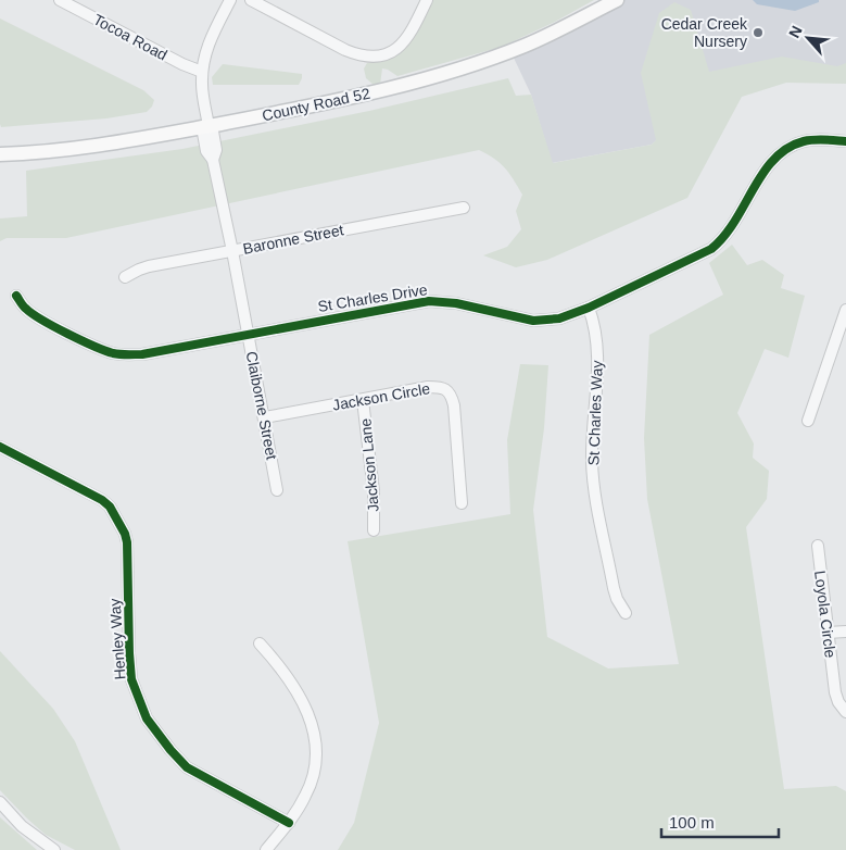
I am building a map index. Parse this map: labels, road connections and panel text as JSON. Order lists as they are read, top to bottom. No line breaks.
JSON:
{"streets":{"main road":["County Road 52"],"street":["Tocoa Road","Baronne Street","St Charles Drive","Jackson Circle","Claiborne Street","St Charles Way","Jackson Lane","Loyola Circle","Henley Way"]},"crossings":[["Tocoa Road","Claiborne Street"],["County Road 52","Claiborne Street"],["Baronne Street","Claiborne Street"],["St Charles Drive","Claiborne Street"],["St Charles Drive","St Charles Way"],["Jackson Circle","Claiborne Street"],["Jackson Circle","Jackson Lane"]],"places":["Cedar Creek Nursery"],"scale_bar":"100 m","north":"top left"}
